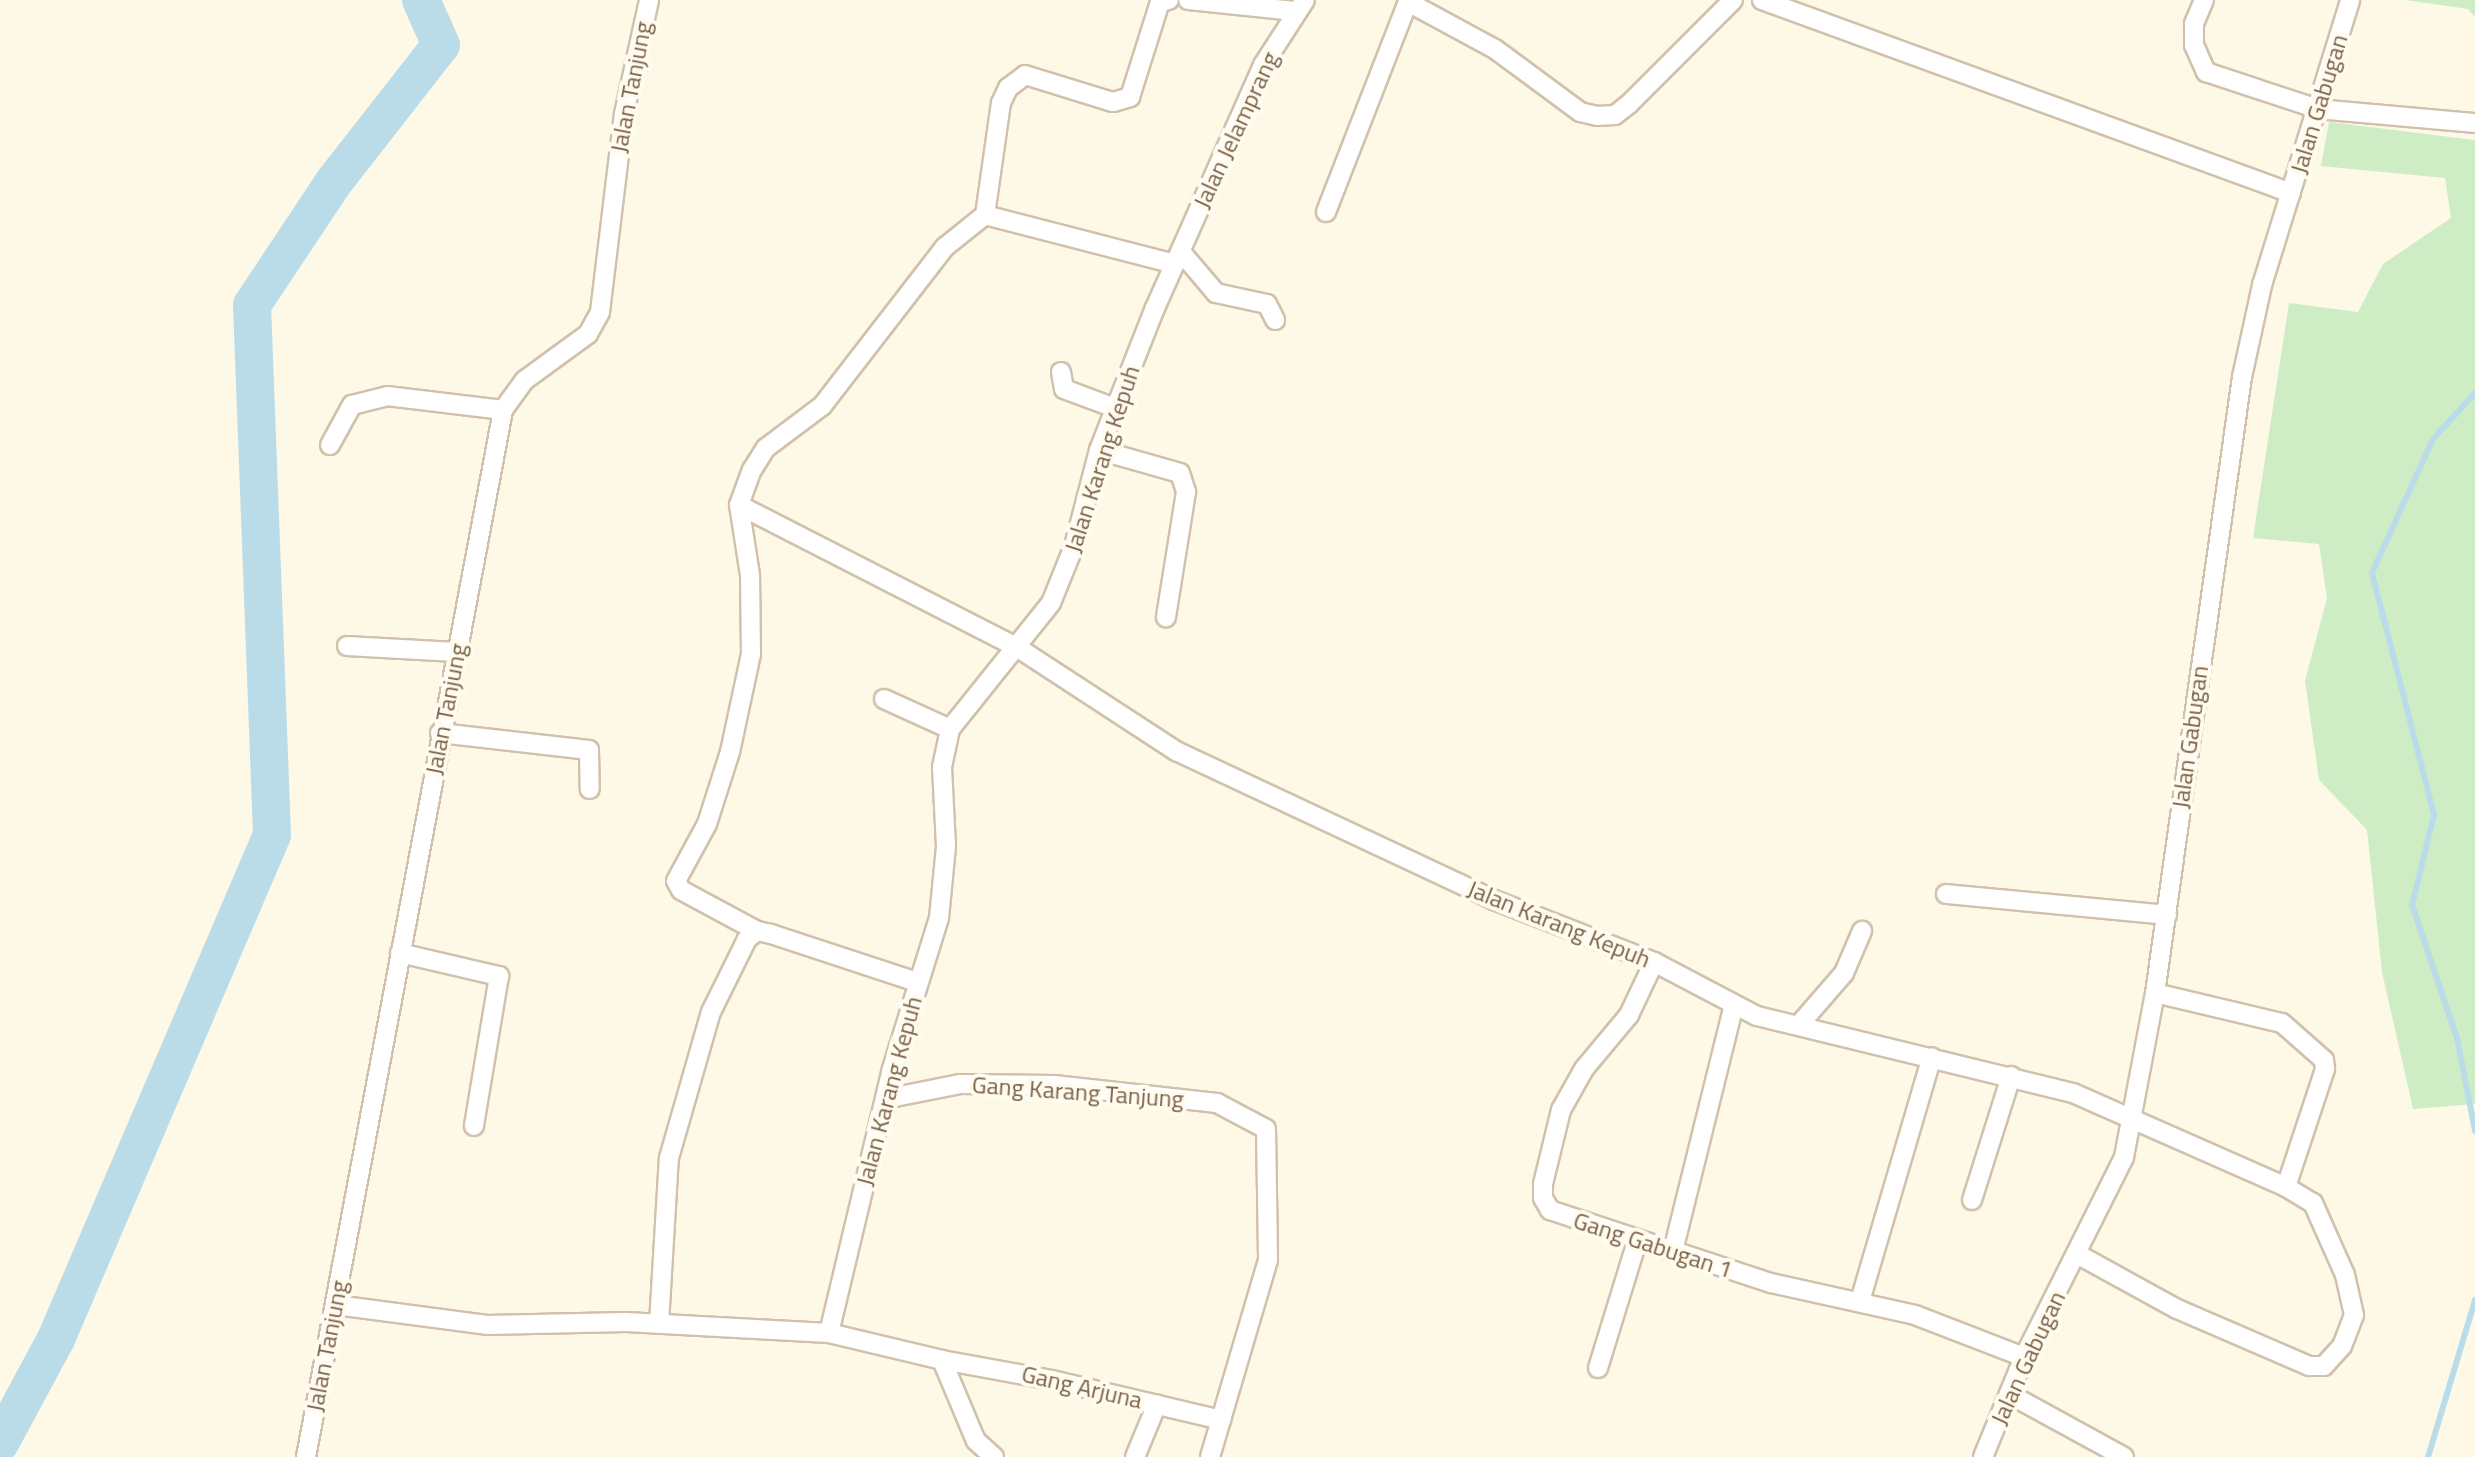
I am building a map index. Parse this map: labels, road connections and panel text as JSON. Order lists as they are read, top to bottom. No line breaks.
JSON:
{"streets":{"street":["Jalan Tanjung","Jalan Gabugan","Jalan Jelamprang","Jalan Karang Kepuh","Gang Karang Tanjung","Gang Gabugan 1","Gang Arjuna"]},"crossings":[["Jalan Gabugan","Jalan Karang Kepuh"],["Jalan Gabugan","Gang Gabugan 1"],["Jalan Jelamprang","Jalan Karang Kepuh"],["Jalan Karang Kepuh","Gang Karang Tanjung"],["Jalan Karang Kepuh","Gang Gabugan 1"],["Gang Karang Tanjung","Gang Arjuna"]]}
